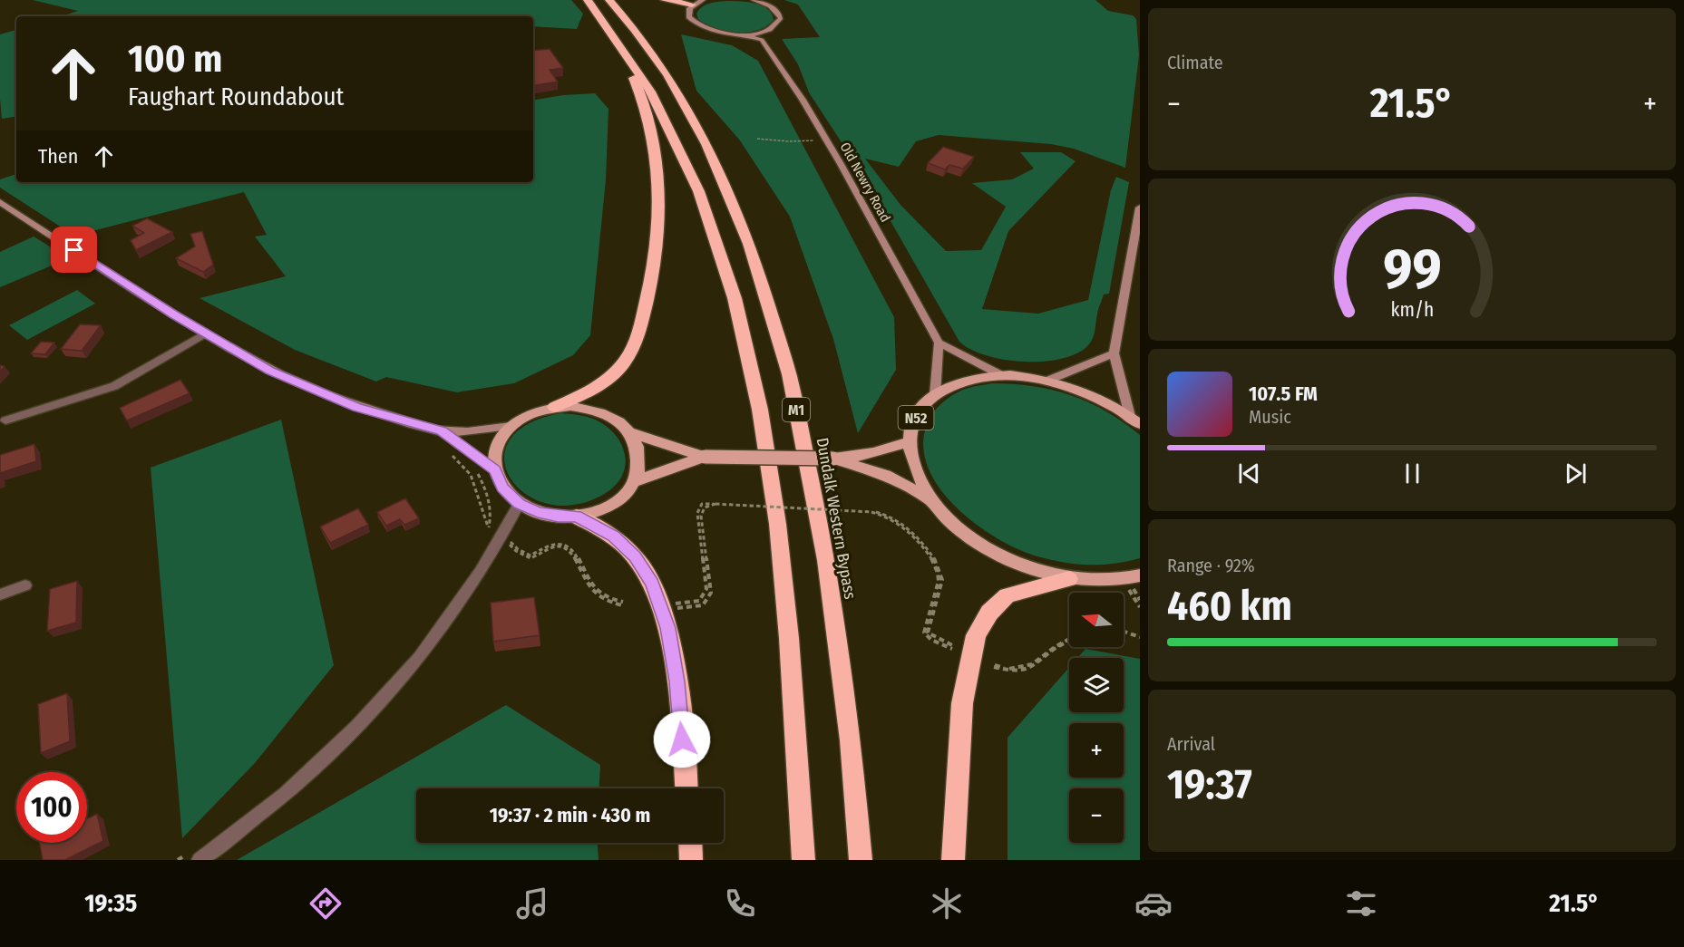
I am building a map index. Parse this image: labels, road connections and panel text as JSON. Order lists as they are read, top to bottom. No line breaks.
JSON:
{"streets":{"highway":["M1","Dundalk Western Bypass"],"main road":["Old Newry Road","N52"]},"north":"left","page":{"tile":["Climate",["Range · 92%","460 km"],["Arrival","19:37"]],"turn":["100 m","Faughart Roundabout"],"heat":["−","21.5°","+"],"then":"Then","song":["107.5 FM","Music"],"map_buttons":["+","−"],"limit":"100","trip":"19:37 · 2 min · 430 m","tabs":["19:35","21.5°"],"gauge":["99","km/h"]}}
